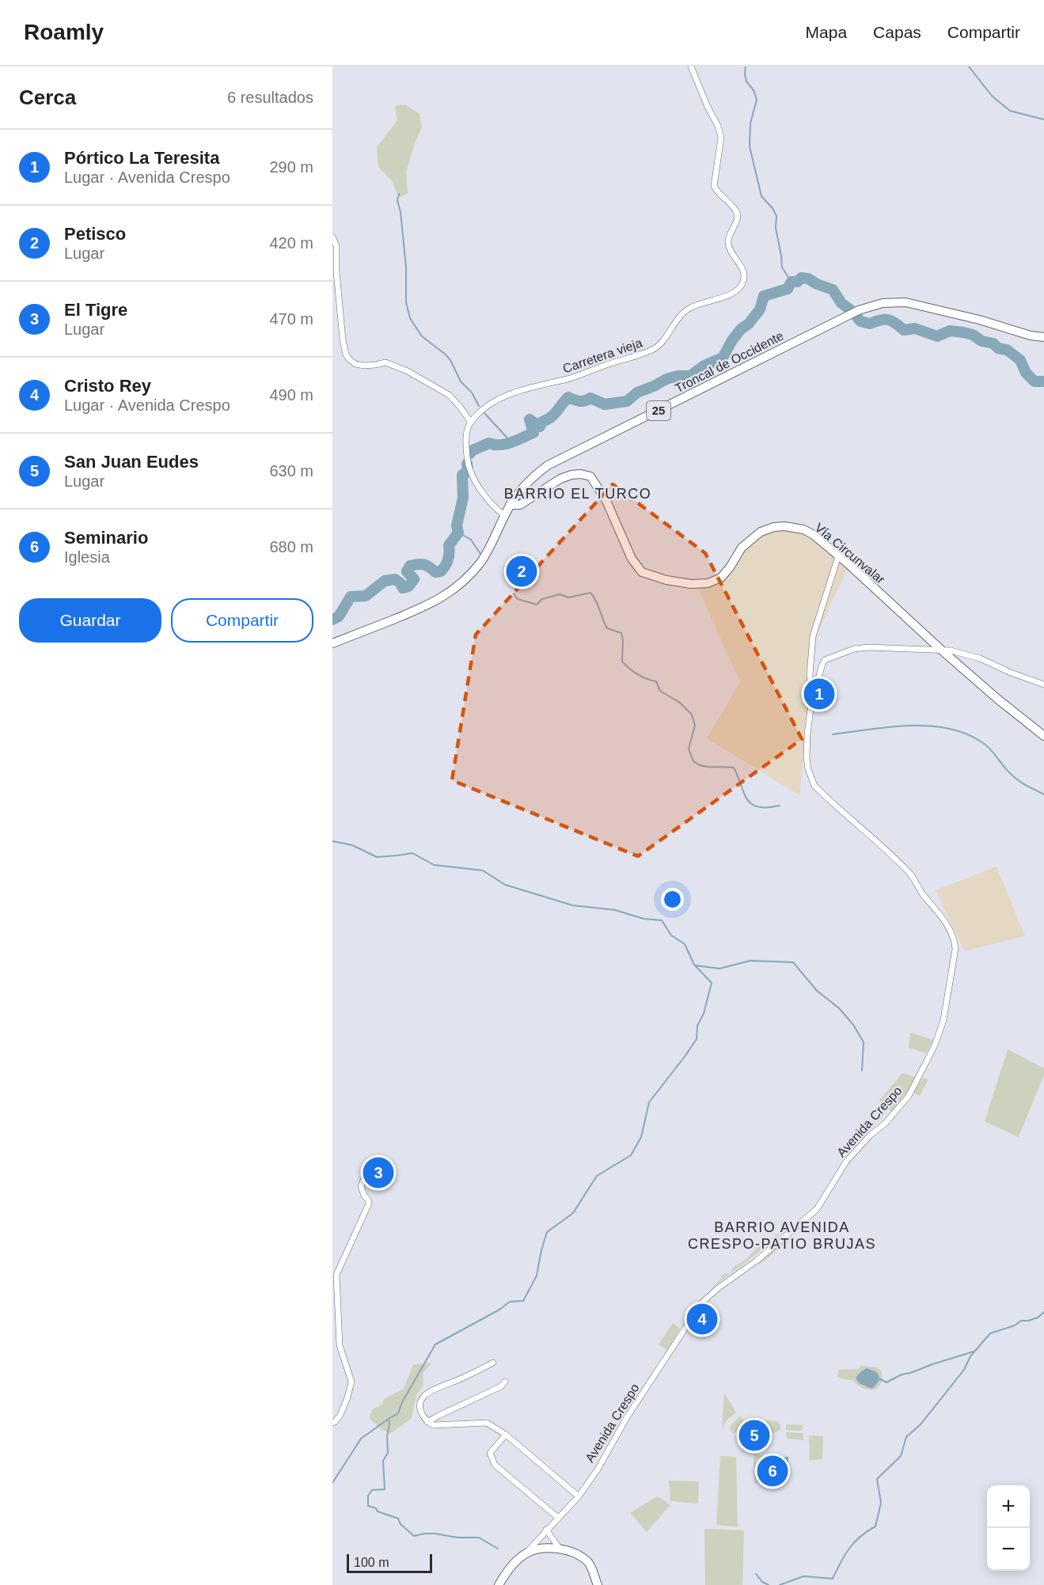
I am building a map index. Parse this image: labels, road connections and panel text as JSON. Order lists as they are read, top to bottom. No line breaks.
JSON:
{"streets":{"main road":["Troncal de Occidente","25","Vía Circunvalar","Avenida Crespo"],"street":["Carretera vieja"]},"crossings":[["Troncal de Occidente","Vía Circunvalar"],["Vía Circunvalar","Avenida Crespo"]],"districts":["BARRIO EL TURCO","BARRIO AVENIDA CRESPO-PATIO BRUJAS"],"scale_bar":"100 m","page":{"header":"Roamly","nav":["Mapa","Capas","Compartir"],"heading":["Cerca","6 resultados"],"list":[{"mark":"1","name":"Pórtico La Teresita","note":"Lugar · Avenida Crespo","value":"290 m"},{"mark":"2","name":"Petisco","note":"Lugar","value":"420 m"},{"mark":"3","name":"El Tigre","note":"Lugar","value":"470 m"},{"mark":"4","name":"Cristo Rey","note":"Lugar · Avenida Crespo","value":"490 m"},{"mark":"5","name":"San Juan Eudes","note":"Lugar","value":"630 m"},{"mark":"6","name":"Seminario","note":"Iglesia","value":"680 m"}],"pins":["2","1","3","4","5","6"],"buttons":["Guardar","Compartir"],"map_buttons":["+","−"],"scale":"100 m"}}
